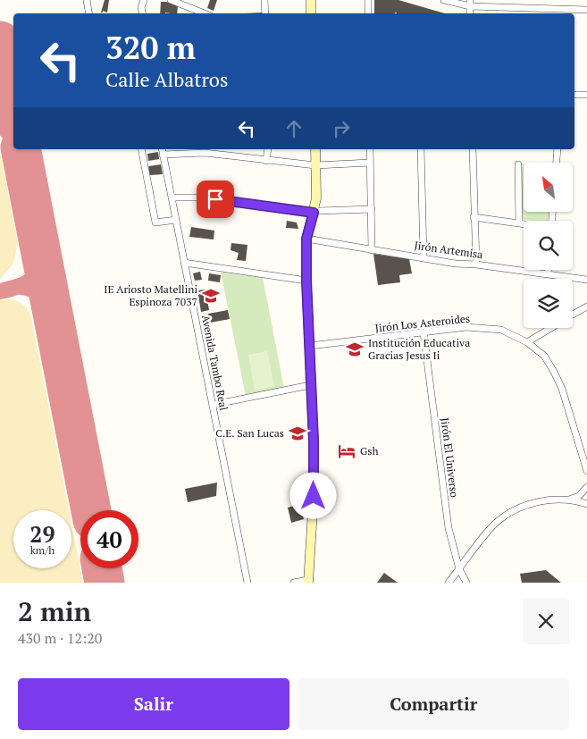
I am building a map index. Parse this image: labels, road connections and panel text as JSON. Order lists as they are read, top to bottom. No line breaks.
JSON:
{"streets":{"street":["Jirón Artemisa","Jirón Los Asteroides","Avenida Tambo Real","Jirón El Universo"]},"crossings":[["Jirón Los Asteroides","Jirón El Universo"]],"places":{"school or university":["IE Ariosto Matellini Espinoza 7037","Institución Educativa Gracias Jesus Ii","C.E. San Lucas"],"hotel":["Gsh"]},"north":"top left","page":{"turn":["320 m","Calle Albatros"],"speed":"29 km/h","limit":"40","heading":["2 min","430 m · 12:20"],"buttons":["Salir","Compartir"]}}
